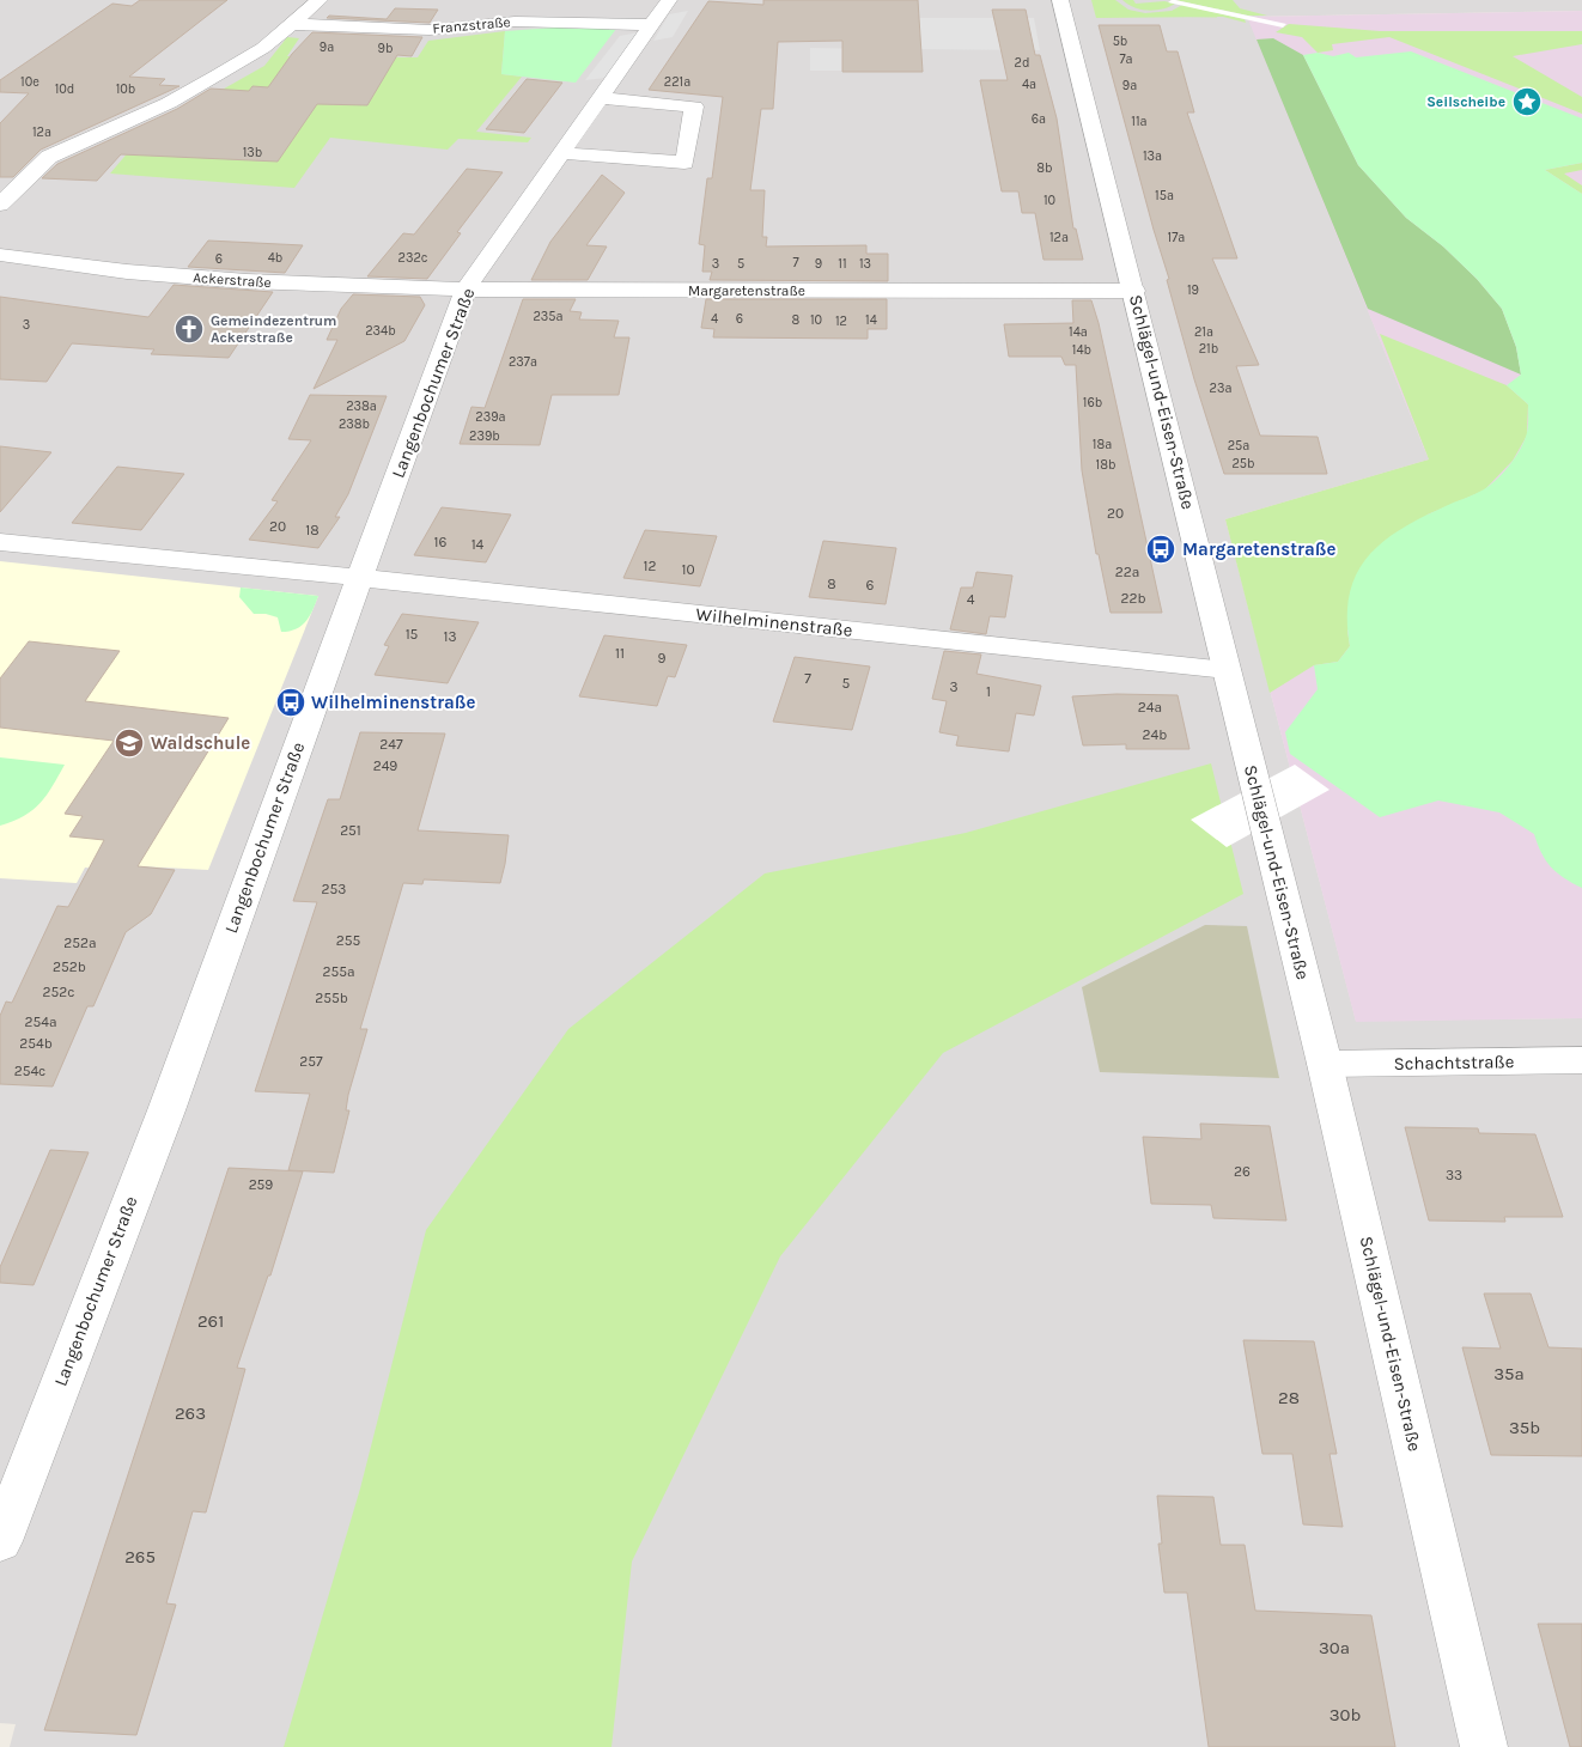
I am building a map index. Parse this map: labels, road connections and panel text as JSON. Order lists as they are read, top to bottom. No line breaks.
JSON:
{"streets":{"street":["Franzstraße","Ackerstraße","Margaretenstraße","Langenbochumer Straße","Schlägel-und-Eisen-Straße","Wilhelminenstraße","Schachtstraße"]},"crossings":[["Franzstraße","Langenbochumer Straße"],["Ackerstraße","Margaretenstraße"],["Ackerstraße","Langenbochumer Straße"],["Margaretenstraße","Langenbochumer Straße"],["Margaretenstraße","Schlägel-und-Eisen-Straße"],["Langenbochumer Straße","Wilhelminenstraße"],["Schlägel-und-Eisen-Straße","Wilhelminenstraße"],["Schlägel-und-Eisen-Straße","Schachtstraße"]],"places":{"place":["Seilscheibe"],"church":["Gemeindezentrum Ackerstraße"],"bus stop":["Margaretenstraße","Wilhelminenstraße"],"school or university":["Waldschule"]},"house_numbers":["5b","9a","9b","7a","2d","10e","221a","4a","9a","10d","10b","6a","11a","12a","13b","13a","8b","15a","10","12a","17a","4b","232c","6","7","3","5","9","11","13","19","235a","4","6","8","10","14","12","3","234b","14a","21a","21b","14b","237a","23a","16b","238a","239a","238b","239b","18a","25a","25b","18b","20","20","18","16","14","12","10","22a","8","6","22b","4","15","13","11","9","7","5","3","1","24a","24b","247","249","251","253","255","252a","252b","255a","252c","255b","254a","254b","257","254c","26","33","259","261","35a","28","263","35b","265","30a","30b"]}
